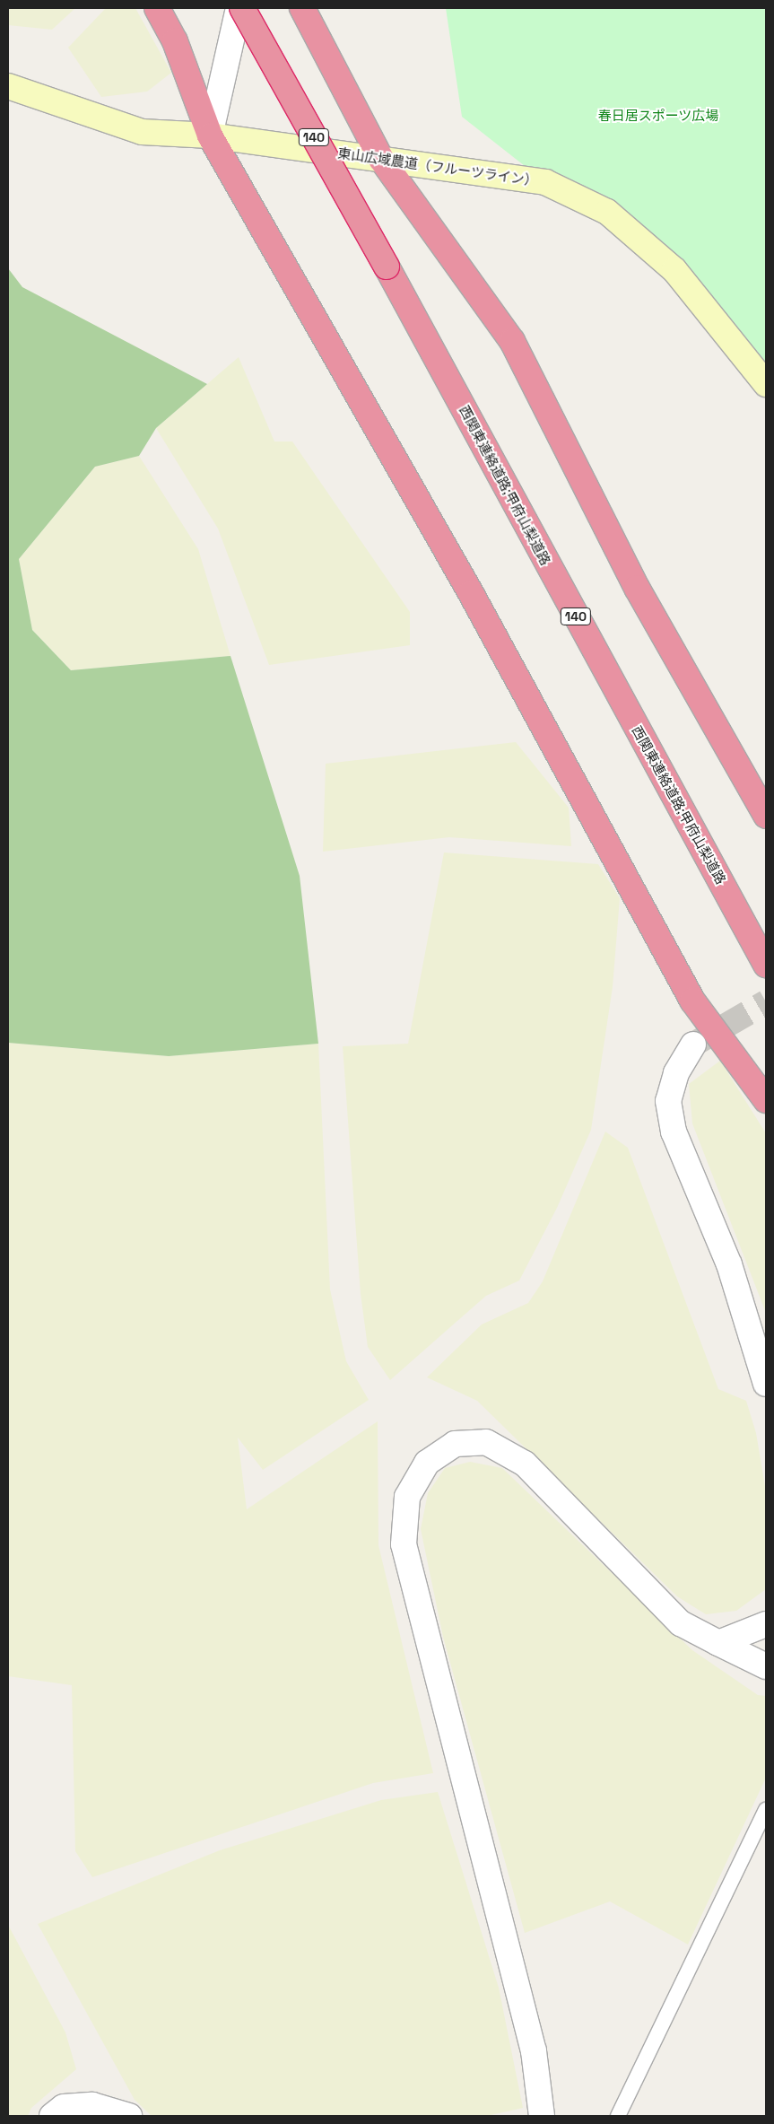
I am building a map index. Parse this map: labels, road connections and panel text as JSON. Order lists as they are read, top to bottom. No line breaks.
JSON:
{"streets":{"highway":["140","西関東連絡道路;甲府山梨道路"],"street":["東山広域農道（フルーツライン）"]},"parks":["春日居スポーツ広場"]}
